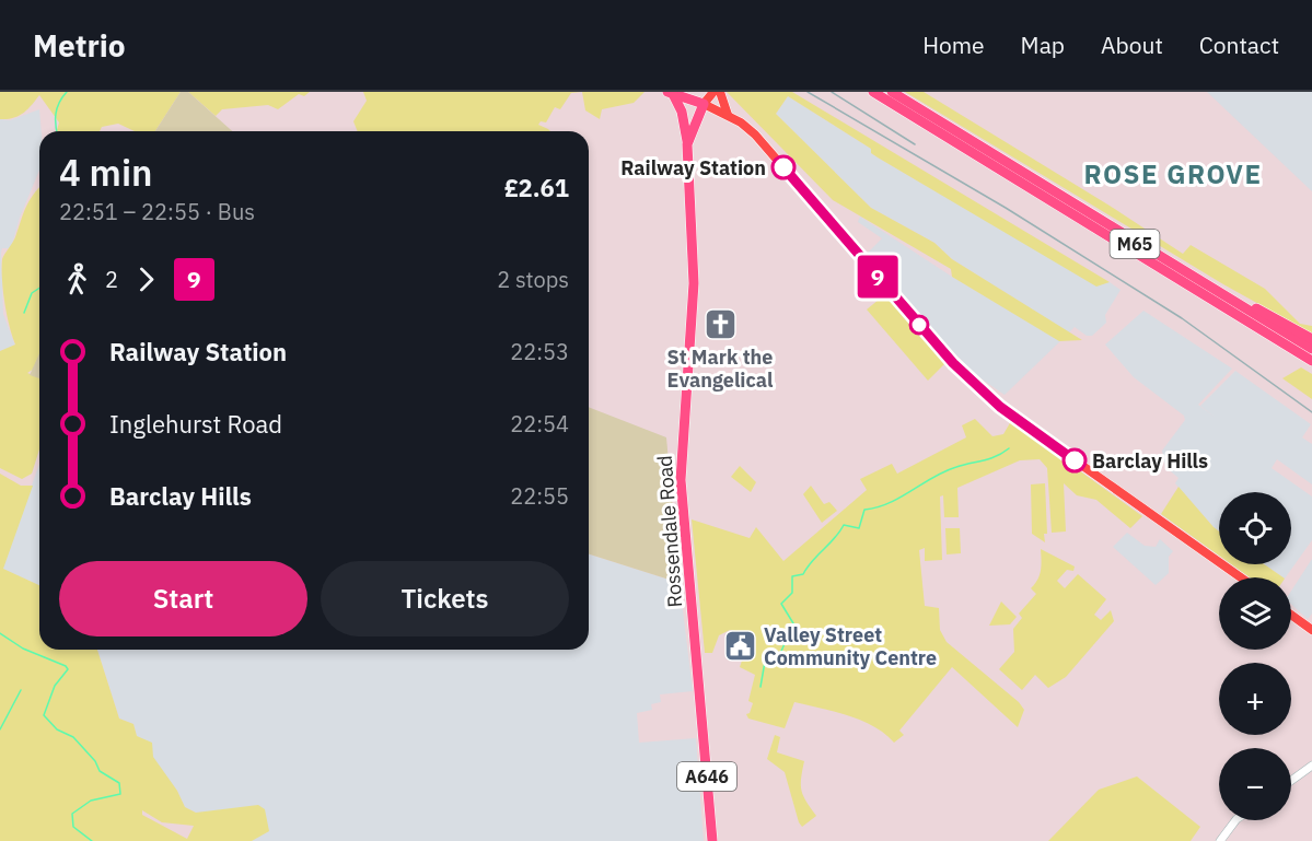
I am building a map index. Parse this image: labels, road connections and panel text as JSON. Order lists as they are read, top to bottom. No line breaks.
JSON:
{"streets":{"highway":["M65","Rossendale Road","A646"]},"crossings":[["Rossendale Road","A646"]],"districts":["ROSE GROVE"],"places":{"other":["Railway Station","Barclay Hills"],"church":["St Mark the Evangelical"],"public building":["Valley Street Community Centre"]},"lines":["bus line 9"],"page":{"header":"Metrio","nav":["Home","Map","About","Contact"],"on_map":"9","heading":["4 min","22:51 – 22:55 · Bus","£2.61"],"legs":["2","9","2 stops"],"list":[{"name":"Railway Station","value":"22:53"},{"name":"Inglehurst Road","value":"22:54"},{"name":"Barclay Hills","value":"22:55"}],"map_buttons":["+","−"],"buttons":["Start","Tickets"]}}
